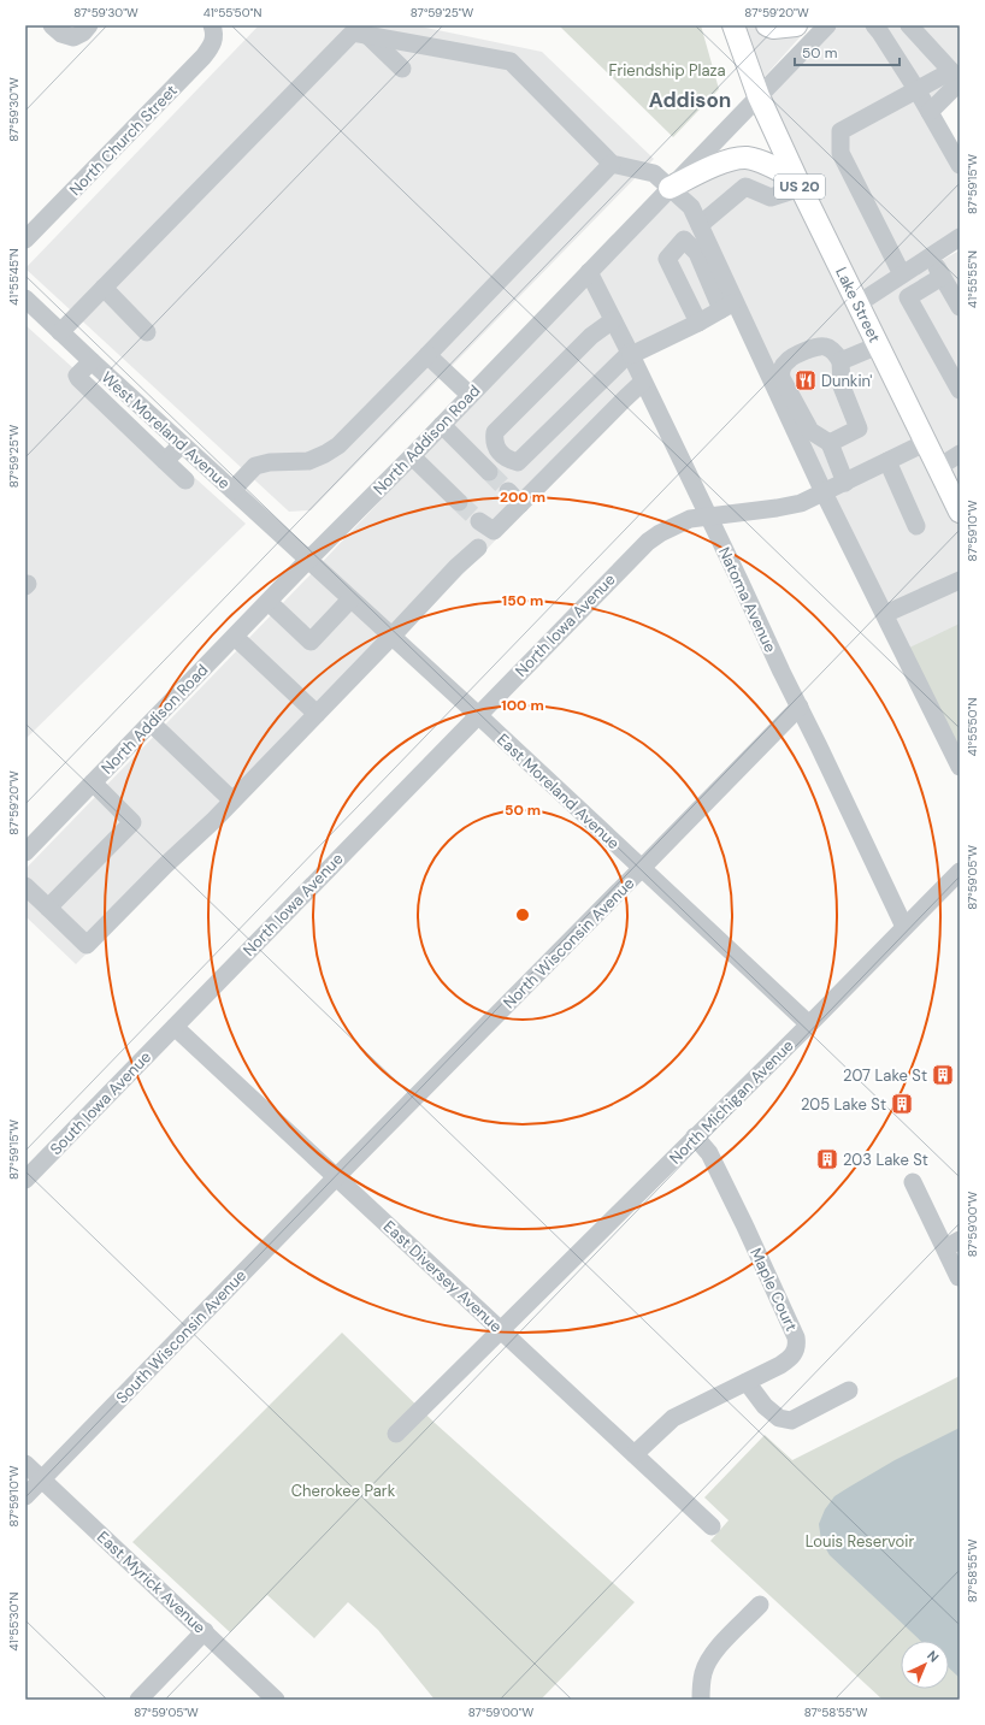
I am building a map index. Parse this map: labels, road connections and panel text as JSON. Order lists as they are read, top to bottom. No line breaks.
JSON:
{"streets":{"main road":["US 20","Lake Street"],"street":["North Church Street","West Moreland Avenue","North Addison Road","Natoma Avenue","North Iowa Avenue","East Moreland Avenue","North Wisconsin Avenue","North Michigan Avenue","South Iowa Avenue","East Diversey Avenue","Maple Court","South Wisconsin Avenue","East Myrick Avenue"]},"crossings":[["US 20","Lake Street"],["US 20","North Addison Road"],["Lake Street","North Addison Road"],["Lake Street","North Iowa Avenue"],["West Moreland Avenue","North Addison Road"],["West Moreland Avenue","East Moreland Avenue"],["North Addison Road","Natoma Avenue"],["North Addison Road","East Moreland Avenue"],["Natoma Avenue","North Iowa Avenue"],["Natoma Avenue","North Wisconsin Avenue"],["Natoma Avenue","North Michigan Avenue"],["North Iowa Avenue","East Moreland Avenue"],["North Iowa Avenue","South Iowa Avenue"],["North Iowa Avenue","East Diversey Avenue"],["East Moreland Avenue","North Wisconsin Avenue"],["East Moreland Avenue","North Michigan Avenue"],["North Wisconsin Avenue","East Diversey Avenue"],["North Wisconsin Avenue","South Wisconsin Avenue"],["North Michigan Avenue","East Diversey Avenue"],["North Michigan Avenue","Maple Court"],["South Iowa Avenue","East Diversey Avenue"],["East Diversey Avenue","Maple Court"],["East Diversey Avenue","South Wisconsin Avenue"],["South Wisconsin Avenue","East Myrick Avenue"]],"districts":["Addison"],"parks":["Friendship Plaza","Cherokee Park","Louis Reservoir"],"places":{"restaurant":["Dunkin'"],"building":["207 Lake St","205 Lake St","203 Lake St"]},"scale_bar":"50 m","north":"top right","coordinates":["87°59'30\"W","41°55'50\"N","87°59'25\"W","87°59'20\"W","87°59'15\"W","41°55'45\"N","41°55'55\"N","87°59'10\"W","87°59'05\"W","87°59'00\"W","87°58'55\"W","41°55'30\"N"],"rings":["200 m","150 m","100 m","50 m"]}
